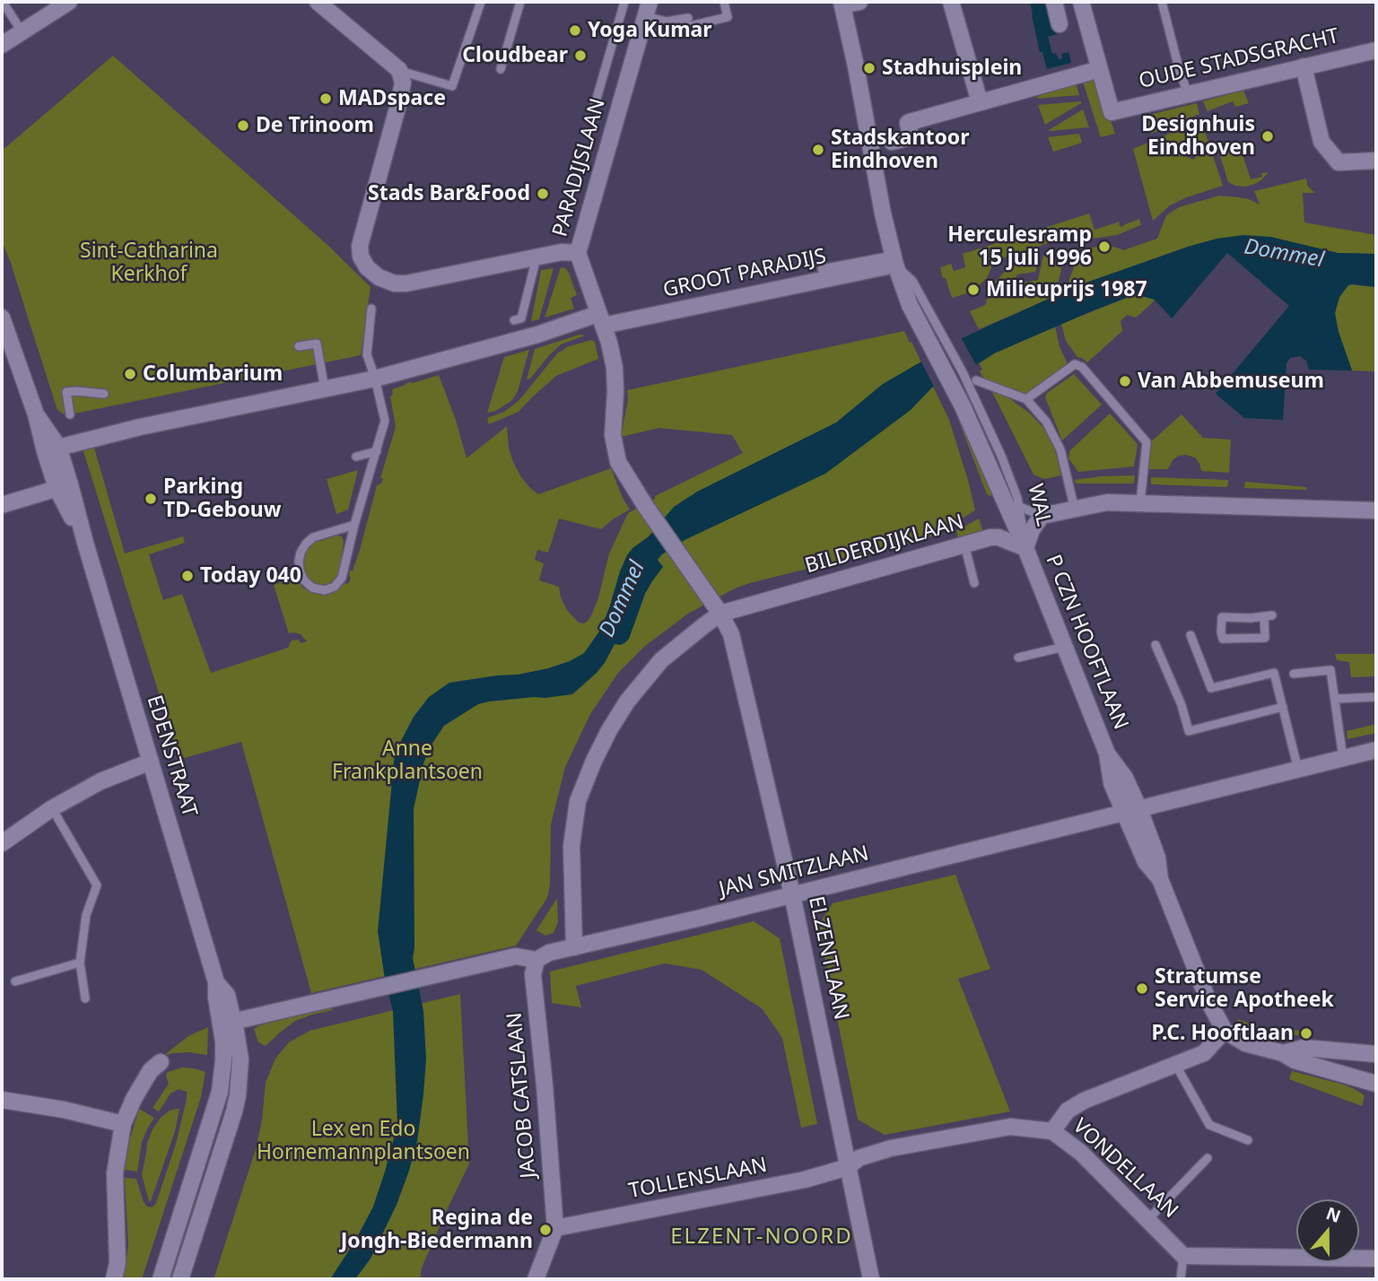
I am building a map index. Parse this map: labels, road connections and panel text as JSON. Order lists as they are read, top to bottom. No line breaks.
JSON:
{"streets":{"street":["OUDE STADSGRACHT","PARADIJSLAAN","GROOT PARADIJS","WAL","BILDERDIJKLAAN","P CZN HOOFTLAAN","EDENSTRAAT","JAN SMITZLAAN","ELZENTLAAN","JACOB CATSLAAN","VONDELLAAN","TOLLENSLAAN"]},"crossings":[["PARADIJSLAAN","GROOT PARADIJS"],["PARADIJSLAAN","BILDERDIJKLAAN"],["PARADIJSLAAN","ELZENTLAAN"],["GROOT PARADIJS","WAL"],["GROOT PARADIJS","EDENSTRAAT"],["WAL","BILDERDIJKLAAN"],["WAL","P CZN HOOFTLAAN"],["BILDERDIJKLAAN","P CZN HOOFTLAAN"],["BILDERDIJKLAAN","ELZENTLAAN"],["P CZN HOOFTLAAN","JAN SMITZLAAN"],["EDENSTRAAT","JAN SMITZLAAN"],["JAN SMITZLAAN","ELZENTLAAN"],["JAN SMITZLAAN","JACOB CATSLAAN"],["ELZENTLAAN","VONDELLAAN"],["ELZENTLAAN","TOLLENSLAAN"],["JACOB CATSLAAN","TOLLENSLAAN"],["VONDELLAAN","TOLLENSLAAN"]],"districts":["ELZENT-NOORD"],"water":["Dommel"],"parks":["Sint-Catharina Kerkhof","Anne Frankplantsoen","Lex en Edo Hornemannplantsoen"],"places":["Yoga Kumar","Cloudbear","Stadhuisplein","MADspace","De Trinoom","Designhuis Eindhoven","Stadskantoor Eindhoven","Stads Bar&Food","Herculesramp 15 juli 1996","Milieuprijs 1987","Columbarium","Van Abbemuseum","Parking TD-Gebouw","Today 040","Stratumse Service Apotheek","P.C. Hooftlaan","Regina de Jongh-Biedermann"],"north":"top"}
